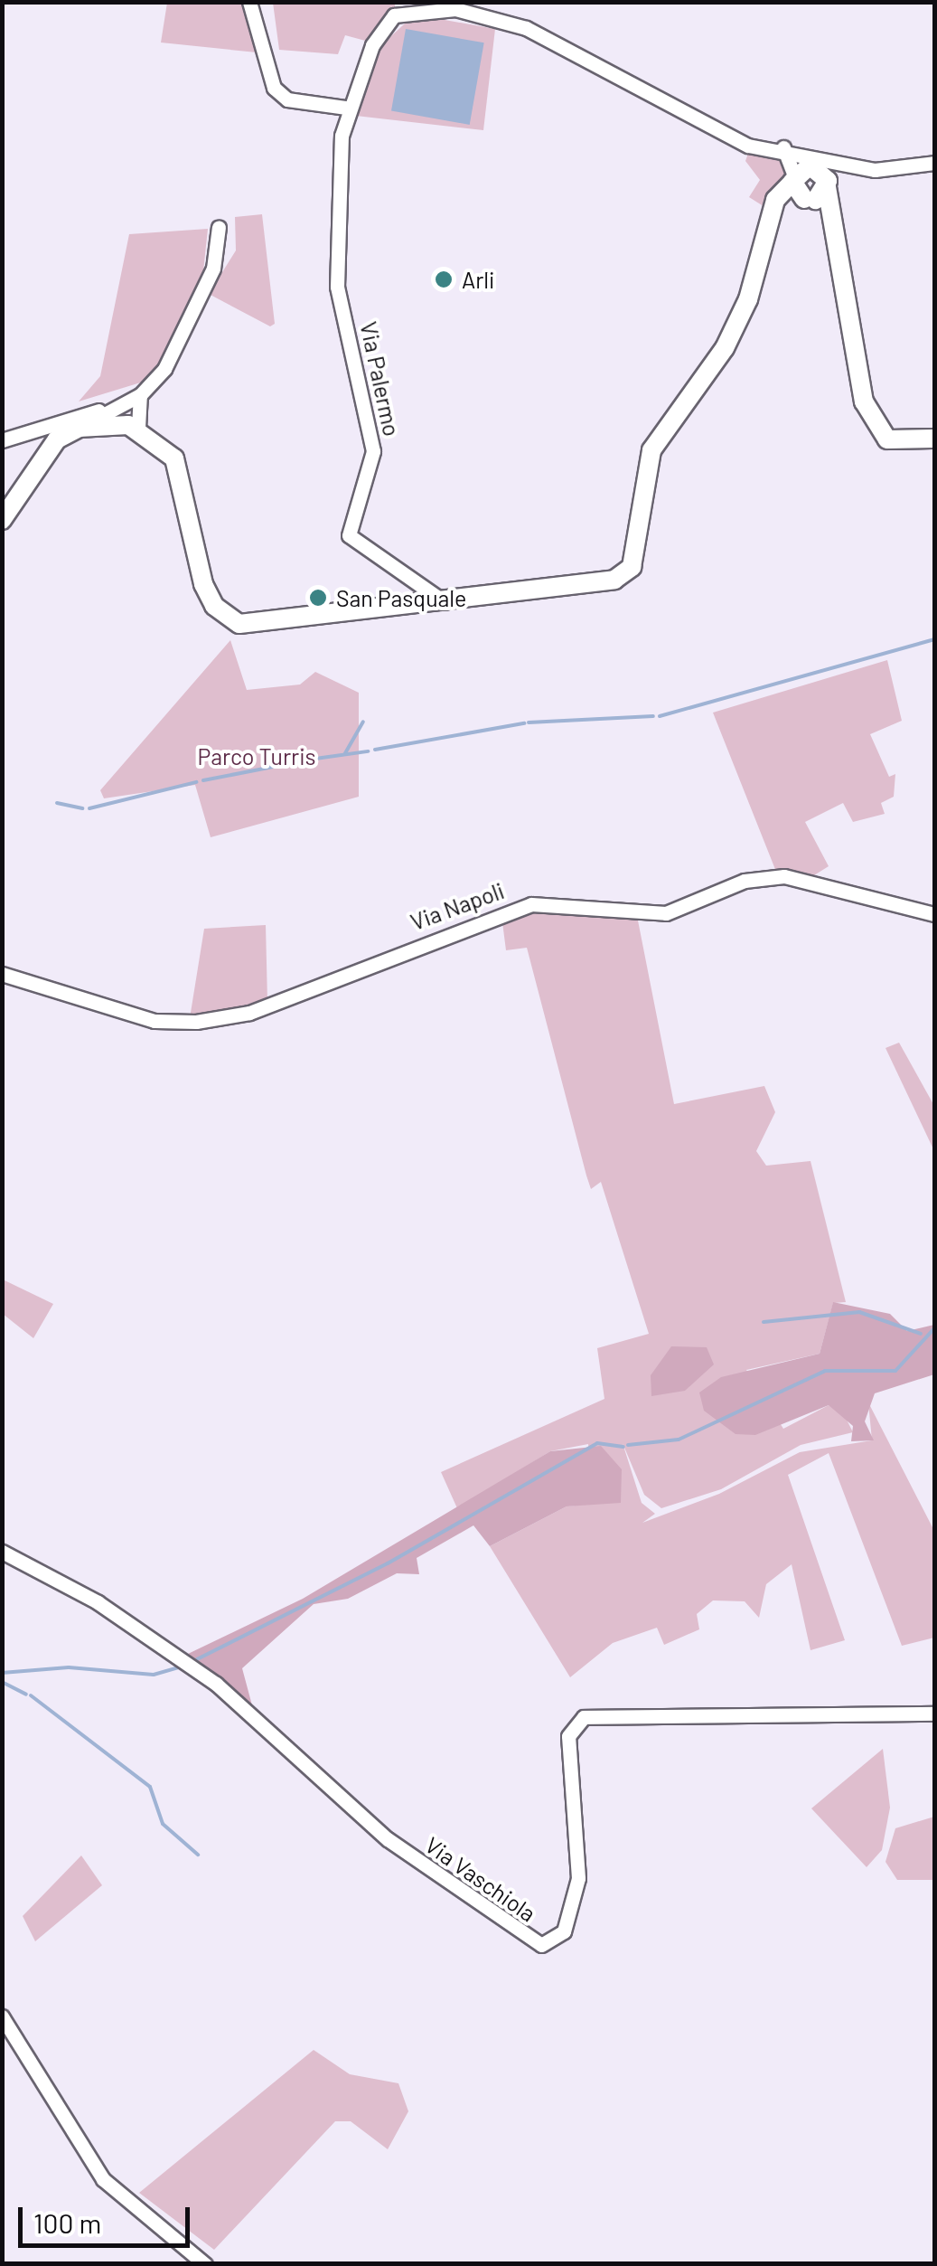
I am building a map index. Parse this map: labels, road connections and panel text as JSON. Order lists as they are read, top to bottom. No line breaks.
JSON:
{"streets":{"street":["Via Palermo","Via Napoli","Via Vaschiola"]},"parks":["Parco Turris"],"places":["Arli","San Pasquale"],"scale_bar":"100 m"}
